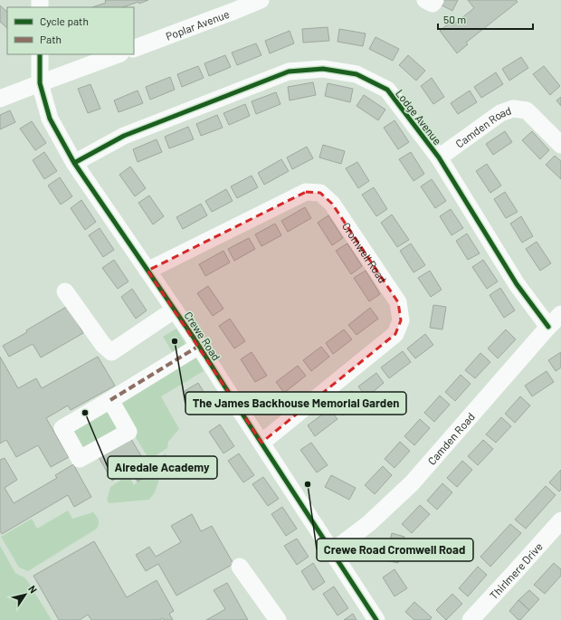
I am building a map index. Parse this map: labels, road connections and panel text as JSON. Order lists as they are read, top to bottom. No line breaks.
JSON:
{"streets":{"street":["Poplar Avenue","Lodge Avenue","Camden Road","Cromwell Road","Crewe Road","Thirlmere Drive"]},"crossings":[["Lodge Avenue","Camden Road"],["Lodge Avenue","Crewe Road"],["Camden Road","Crewe Road"],["Cromwell Road","Crewe Road"]],"places":["The James Backhouse Memorial Garden","Airedale Academy","Crewe Road Cromwell Road"],"legend":["Cycle path","Path"],"scale_bar":"50 m","north":"top right"}
